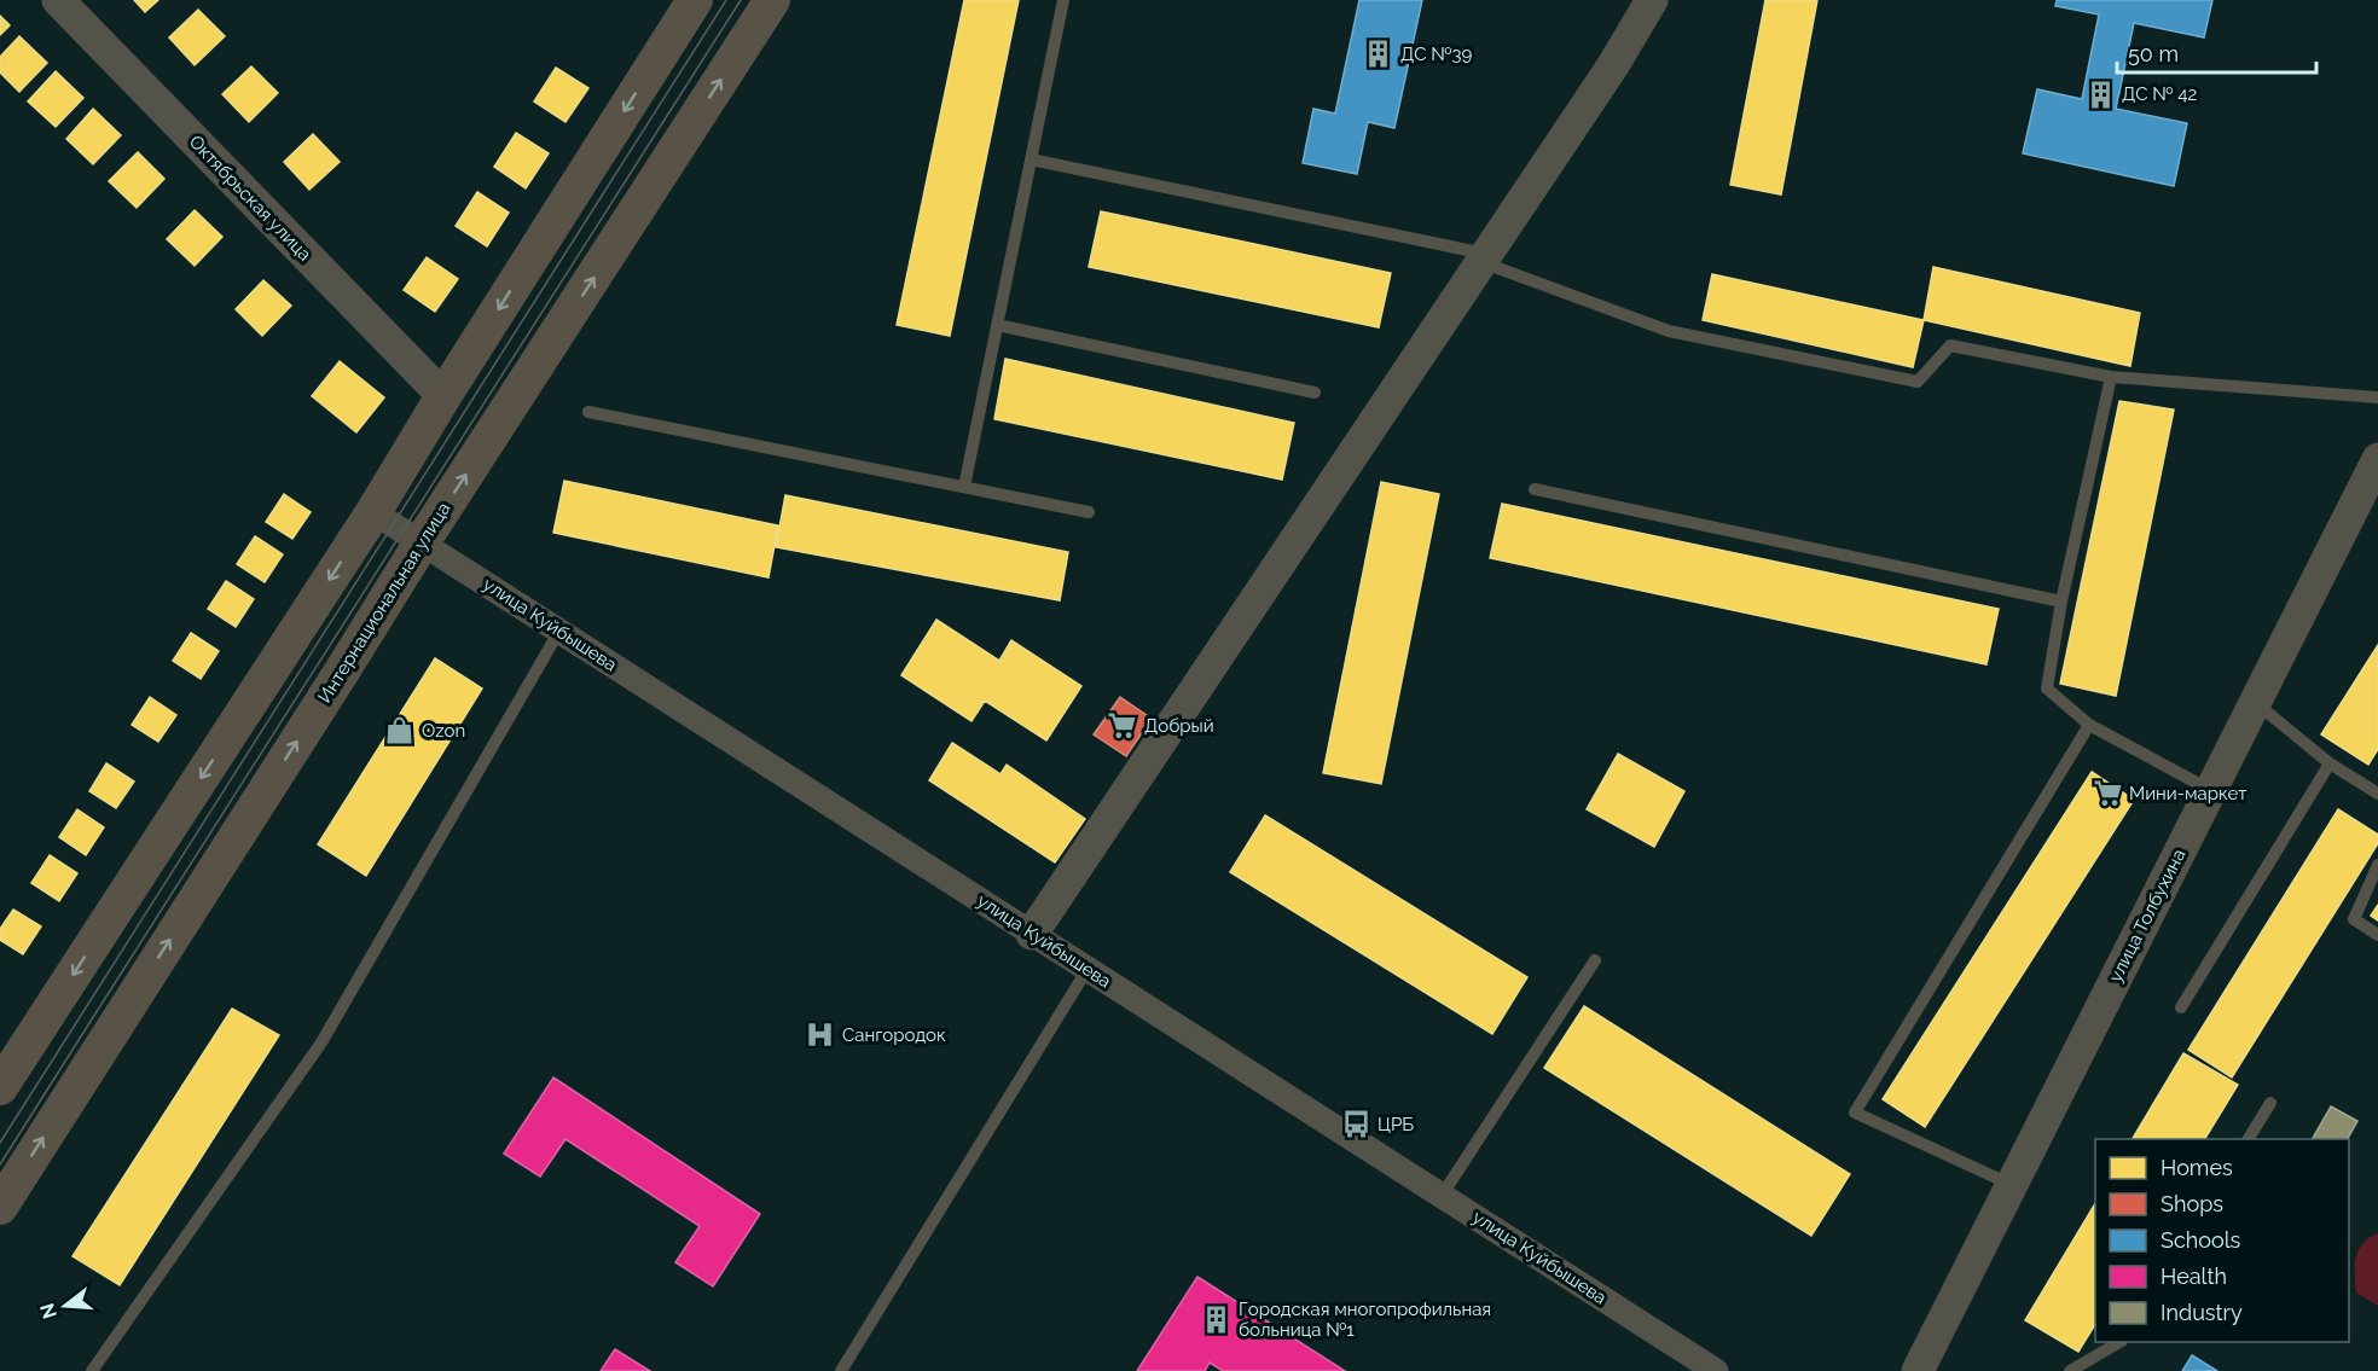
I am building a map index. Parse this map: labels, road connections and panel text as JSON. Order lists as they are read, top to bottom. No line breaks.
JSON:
{"streets":{"main road":["Интернациональная улица"],"street":["Октябрьская улица","улица Куйбышева","улица Толбухина"]},"crossings":[["Интернациональная улица","улица Куйбышева"]],"places":{"building":["ДС №39","ДС № 42","Городская многопрофильная больница №1"],"supermarket":["Добрый","Мини-маркет"],"shop":["Ozon"],"hospital":["Сангородок"],"bus stop":["ЦРБ"]},"legend":["Homes","Shops","Schools","Health","Industry"],"scale_bar":"50 m","north":"left"}
